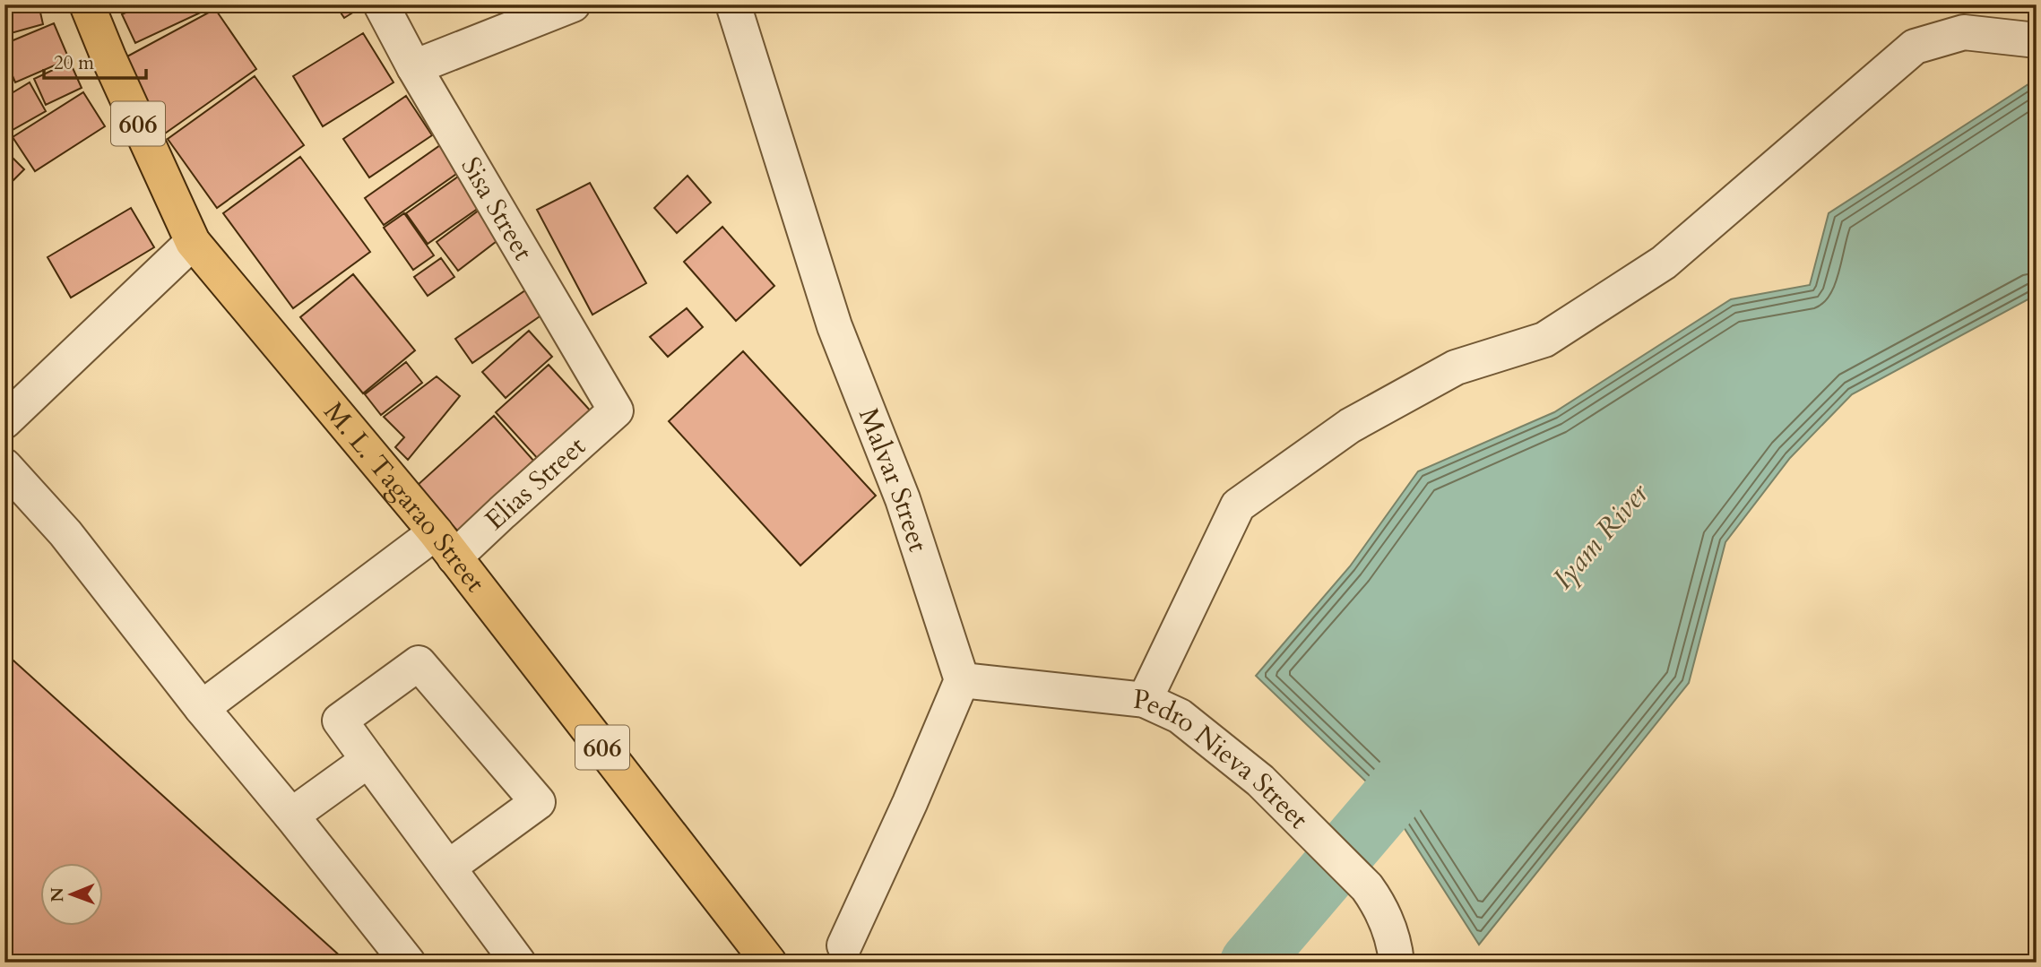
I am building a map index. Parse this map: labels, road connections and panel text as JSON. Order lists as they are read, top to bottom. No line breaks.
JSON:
{"streets":{"main road":["606","M. L. Tagarao Street"],"street":["Sisa Street","Malvar Street","Elias Street","Pedro Nieva Street"]},"crossings":[["Sisa Street","Elias Street"],["Malvar Street","Pedro Nieva Street"],["Elias Street","M. L. Tagarao Street"]],"water":["Iyam River"],"scale_bar":"20 m","north":"left"}
